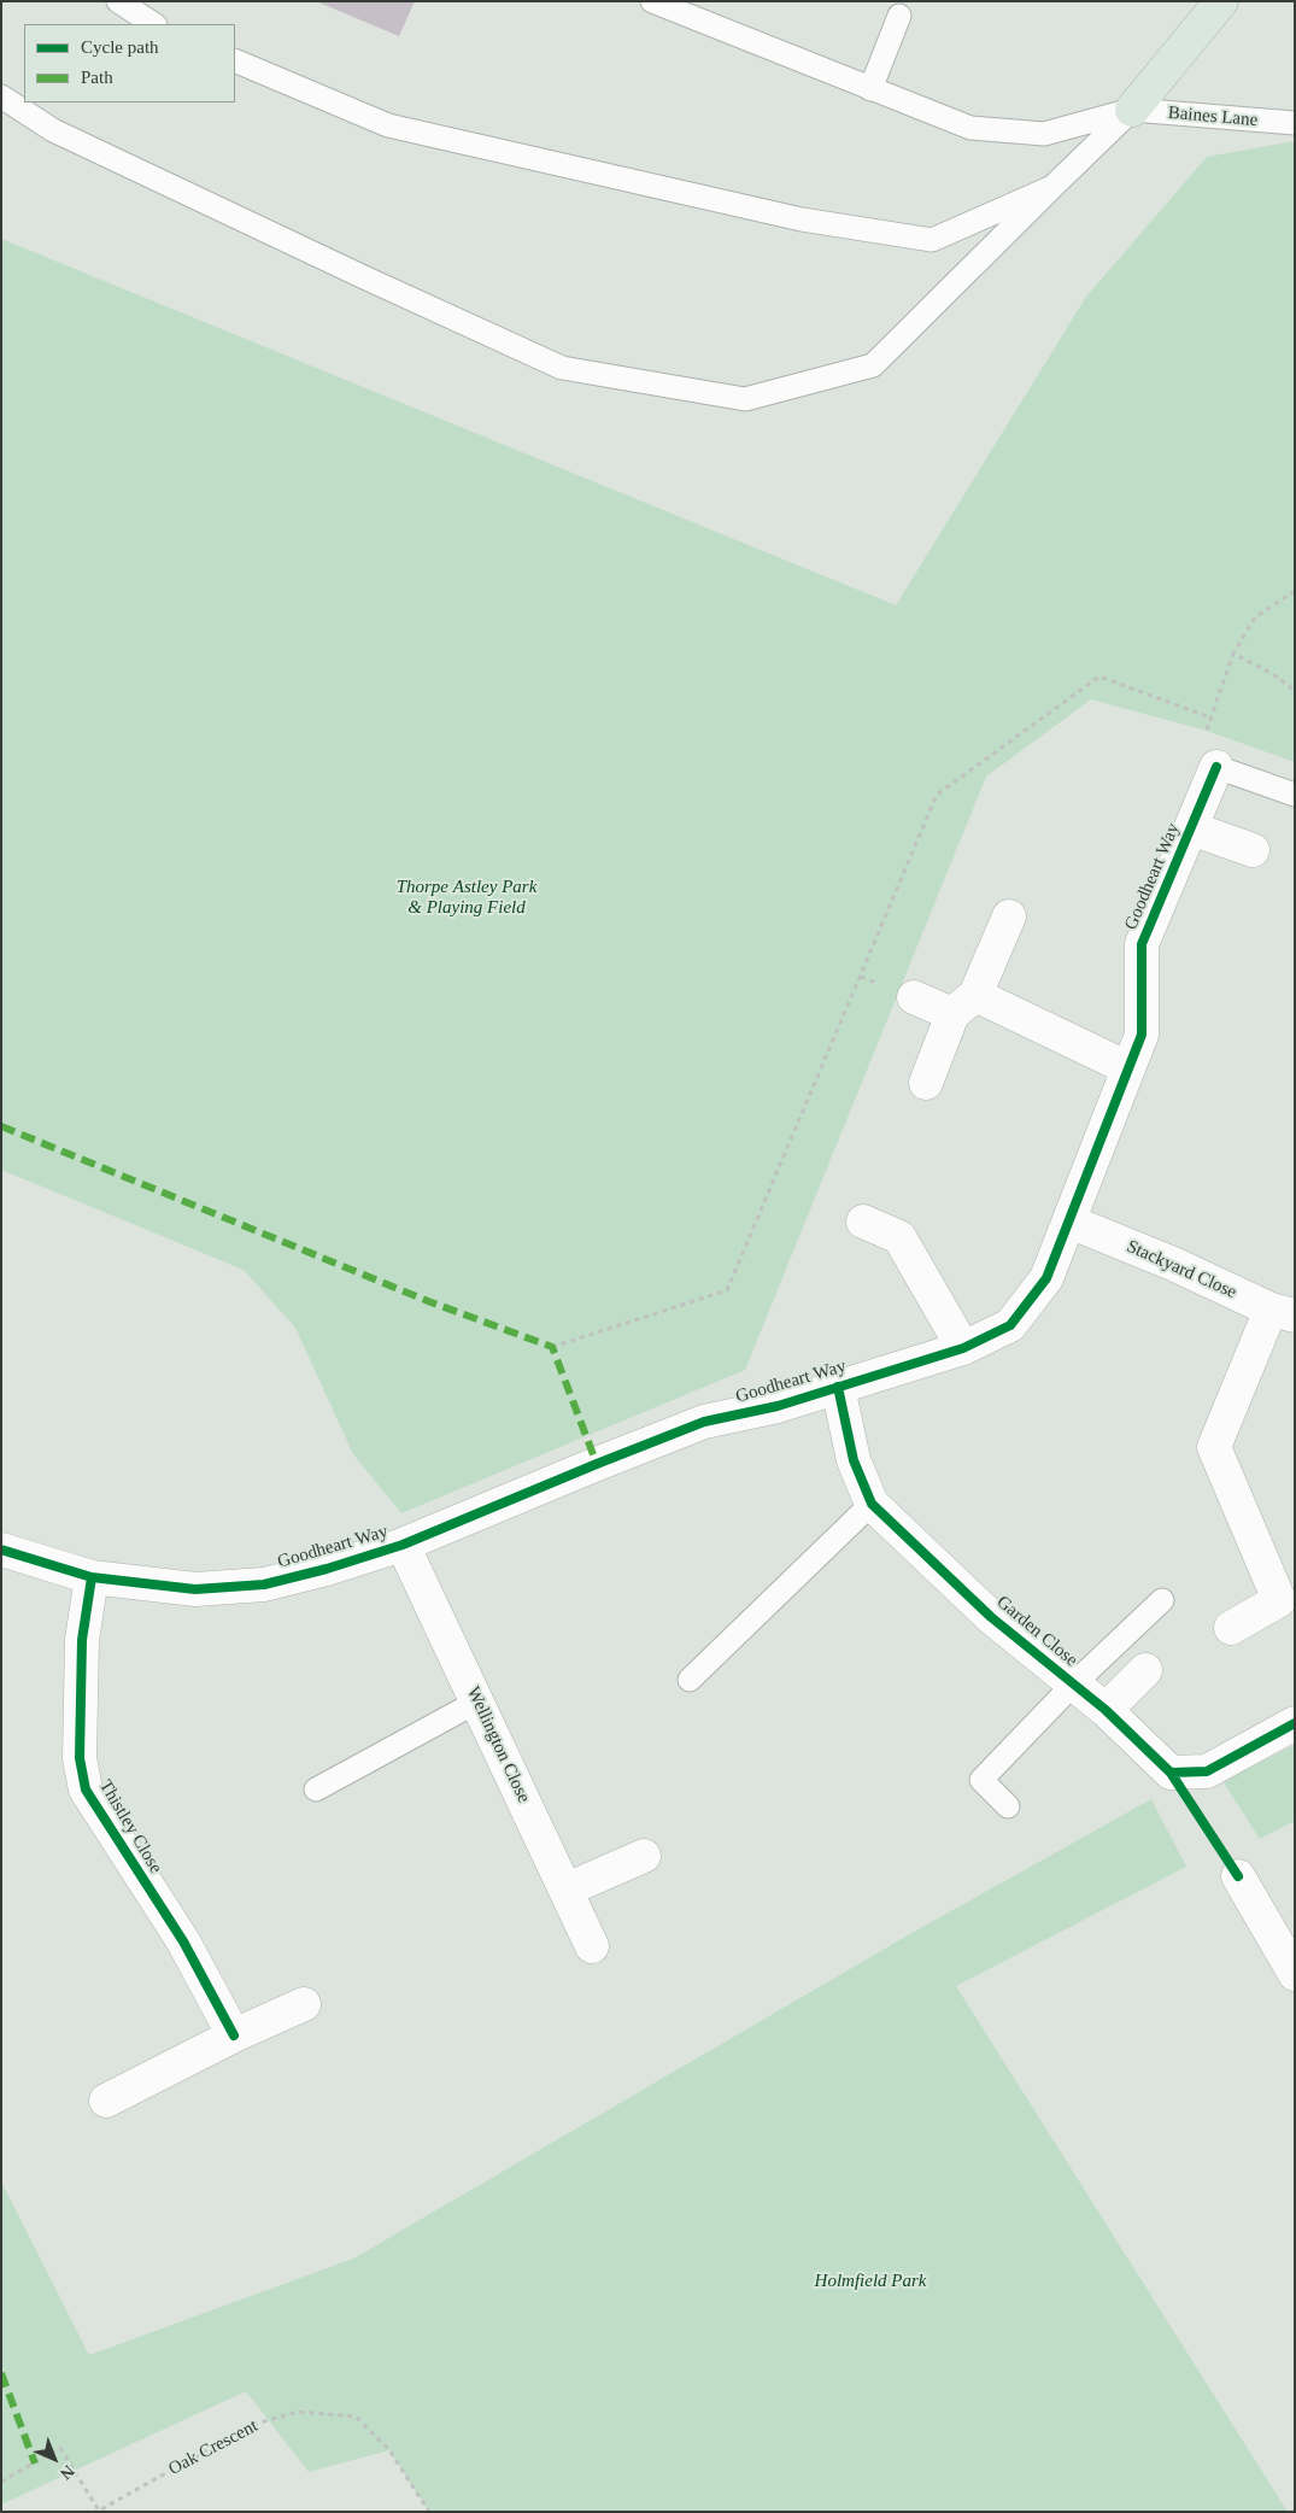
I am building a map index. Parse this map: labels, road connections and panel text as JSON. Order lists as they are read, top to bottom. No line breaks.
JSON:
{"streets":{"street":["Goodheart Way","Stackyard Close","Garden Close","Wellington Close","Thistley Close"],"lane":["Baines Lane"],"path":["Oak Crescent"]},"crossings":[["Goodheart Way","Stackyard Close"],["Goodheart Way","Garden Close"],["Goodheart Way","Wellington Close"],["Goodheart Way","Thistley Close"]],"parks":["Thorpe Astley Park & Playing Field","Holmfield Park"],"legend":["Cycle path","Path"],"north":"bottom right"}
